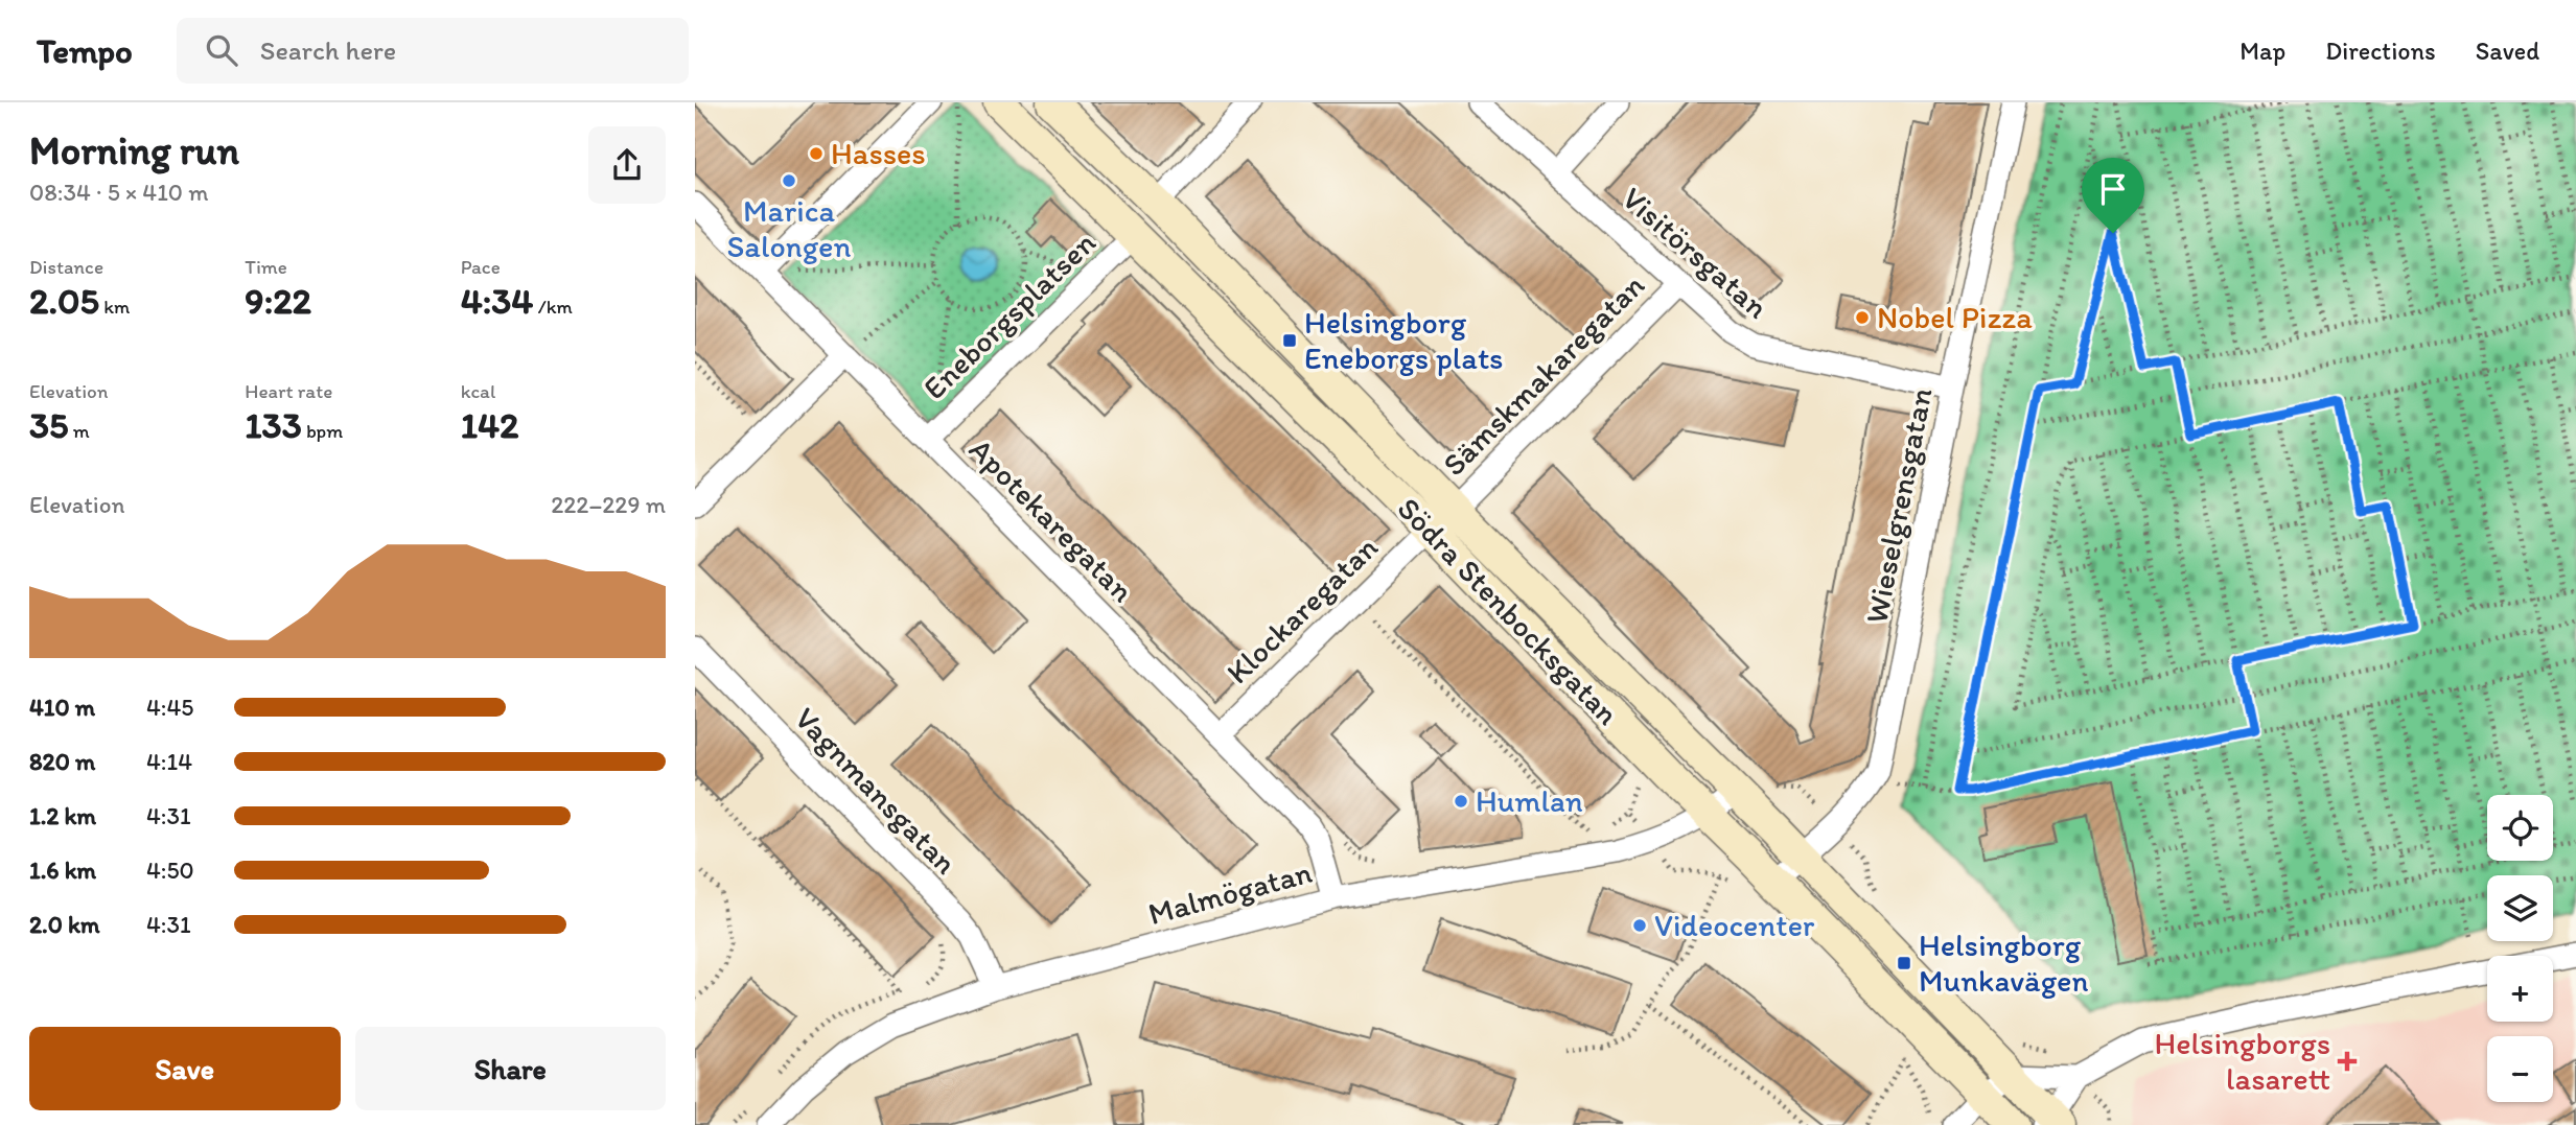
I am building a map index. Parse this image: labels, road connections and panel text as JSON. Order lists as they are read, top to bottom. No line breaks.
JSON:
{"streets":{"main road":["Södra Stenbocksgatan"],"street":["Visitörsgatan","Eneborgsplatsen","Sämskmakaregatan","Wieselgrensgatan","Apotekaregatan","Klockaregatan","Vagnmansgatan","Malmögatan"]},"crossings":[["Visitörsgatan","Sämskmakaregatan"],["Visitörsgatan","Wieselgrensgatan"],["Eneborgsplatsen","Apotekaregatan"],["Eneborgsplatsen","Södra Stenbocksgatan"],["Sämskmakaregatan","Södra Stenbocksgatan"],["Wieselgrensgatan","Södra Stenbocksgatan"],["Apotekaregatan","Klockaregatan"],["Apotekaregatan","Malmögatan"],["Klockaregatan","Södra Stenbocksgatan"],["Södra Stenbocksgatan","Malmögatan"],["Vagnmansgatan","Malmögatan"]],"places":{"other":["Hasses","Marica Salongen","Nobel Pizza","Humlan","Videocenter"],"transit":["Helsingborg Eneborgs plats","Helsingborg Munkavägen"],"health":["Helsingborgs lasarett"]},"page":{"header":"Tempo","search":"Search here","nav":["Map","Directions","Saved"],"heading":["Morning run","08:34 · 5 × 410 m"],"stats":[["Distance","2.05 km"],["Time","9:22"],["Pace","4:34 /km"],["Elevation","35 m"],["Heart rate","133 bpm"],["kcal","142"]],"chart":["Elevation","222–229 m"],"list":[{"name":"410 m","note":"4:45"},{"name":"820 m","note":"4:14"},{"name":"1.2 km","note":"4:31"},{"name":"1.6 km","note":"4:50"},{"name":"2.0 km","note":"4:31"}],"map_buttons":["+","−"],"buttons":["Save","Share"]}}
